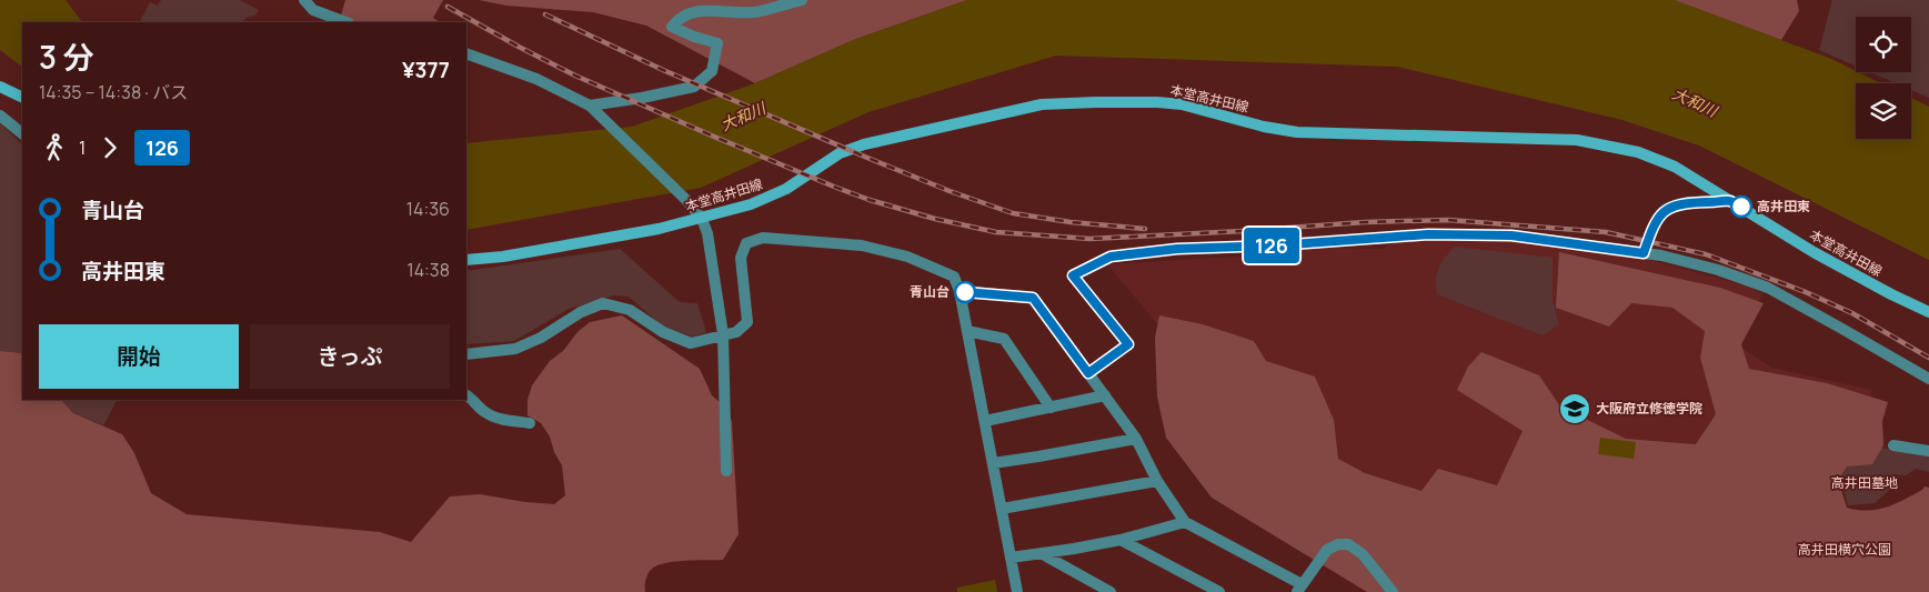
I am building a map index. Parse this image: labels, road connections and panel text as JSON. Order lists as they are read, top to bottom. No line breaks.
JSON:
{"streets":{"main road":["本堂高井田線"]},"water":["大和川"],"parks":["高井田墓地","高井田横穴公園"],"places":{"other":["高井田東","青山台"],"school or university":["大阪府立修徳学院"]},"lines":["bus line 126"],"page":{"on_map":"126","heading":["3 分","14:35 – 14:38 · バス","¥377"],"legs":["1","126"],"list":[{"name":"青山台","value":"14:36"},{"name":"高井田東","value":"14:38"}],"buttons":["開始","きっぷ"]}}
